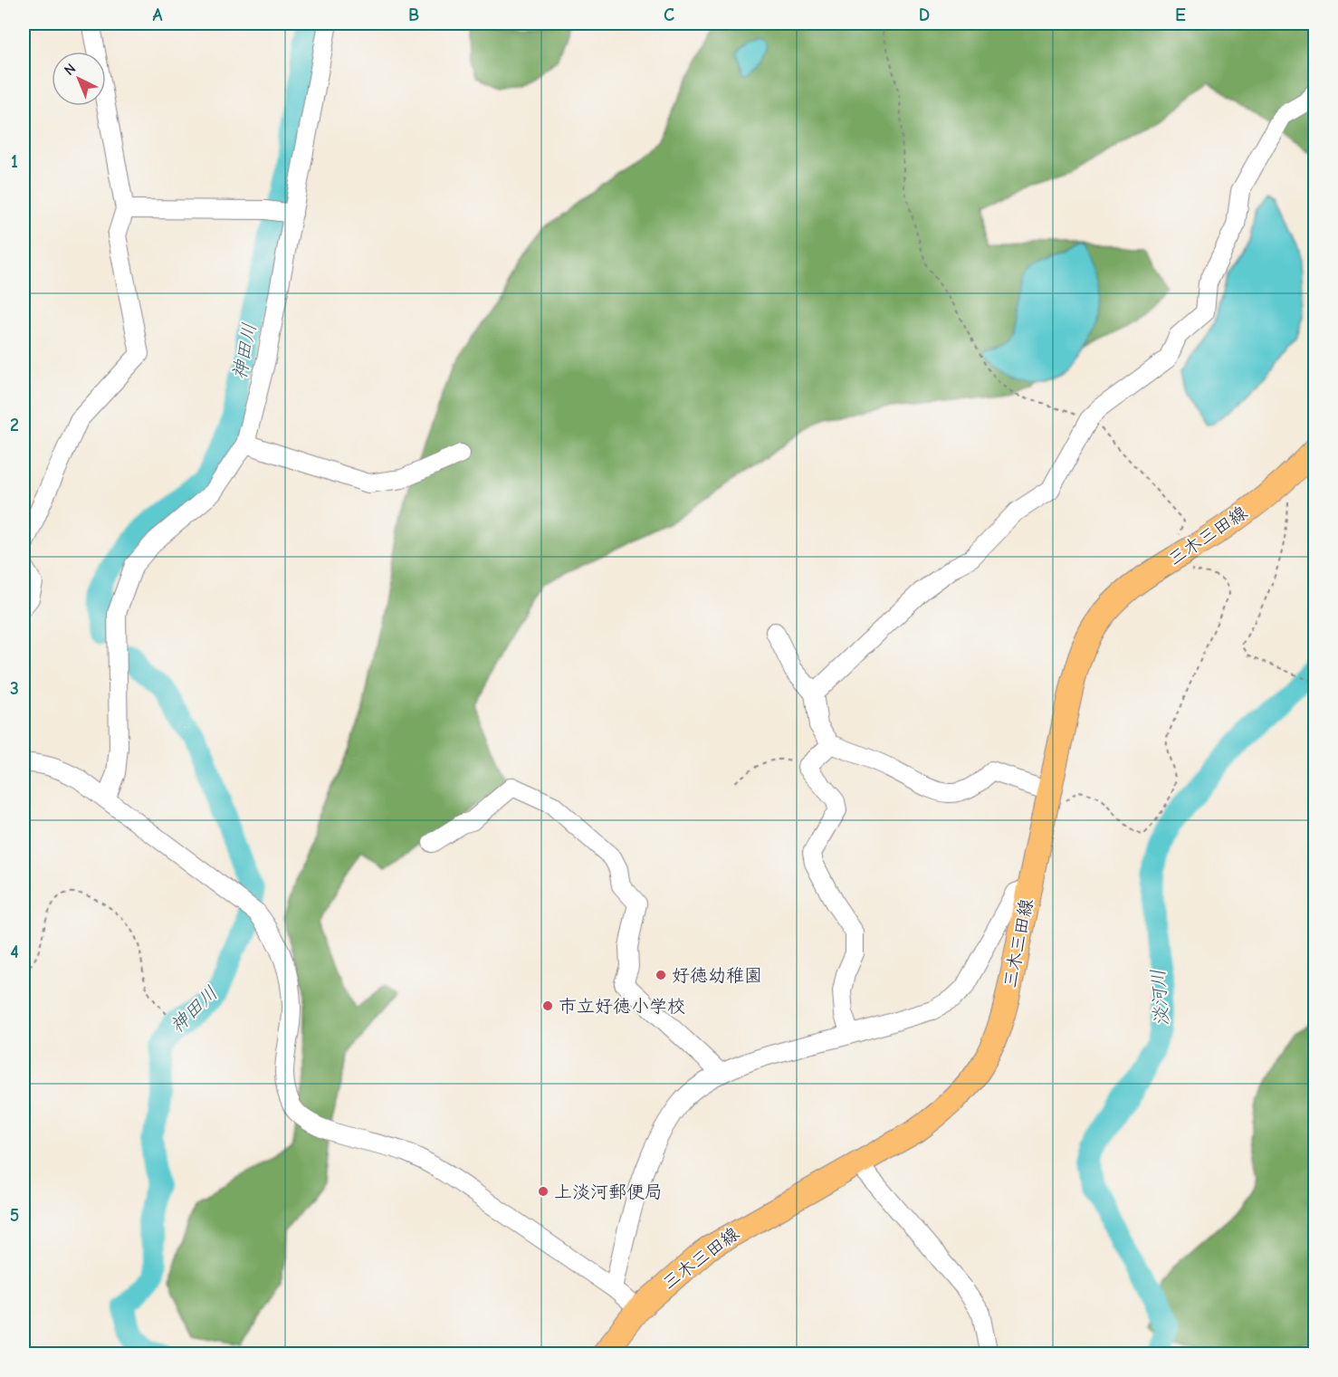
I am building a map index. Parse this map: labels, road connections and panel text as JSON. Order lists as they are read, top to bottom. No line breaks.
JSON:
{"streets":{"main road":["三木三田線"]},"water":["神田川","淡河川"],"places":["好徳幼稚園","市立好徳小学校","上淡河郵便局"],"north":"top left","grid":{"columns":["A","B","C","D","E"],"rows":["1","2","3","4","5"]}}
